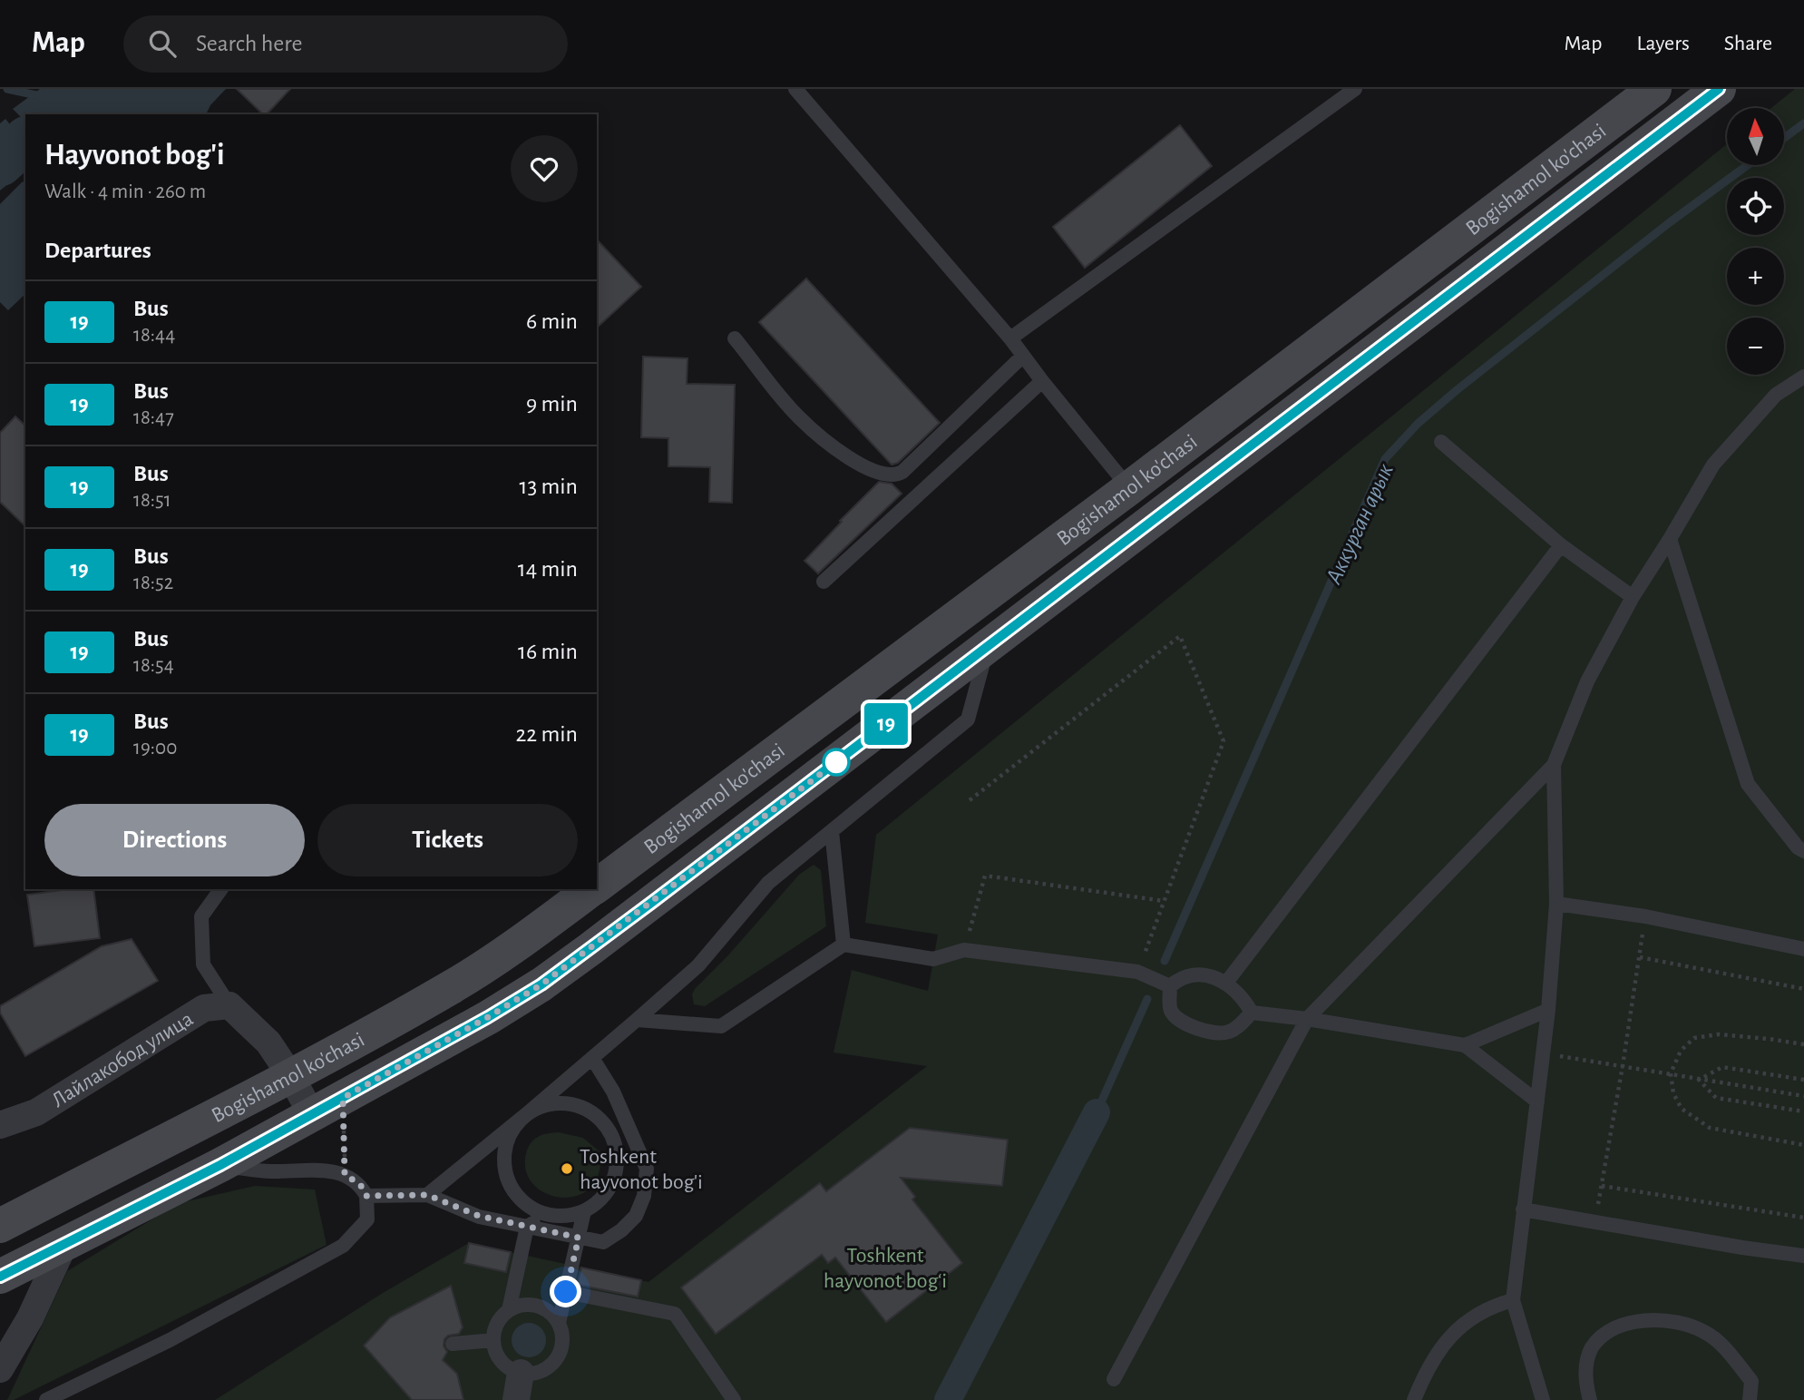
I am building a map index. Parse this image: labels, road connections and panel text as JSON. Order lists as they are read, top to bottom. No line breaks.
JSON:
{"streets":{"main road":["Bogishamol ko'chasi"],"street":["Лайлакобод улица"]},"water":["Аккурган арык"],"parks":["Toshkent hayvonot bogʻi"],"places":["Toshkent hayvonot bog'i"],"lines":["bus line 19"],"north":"top","page":{"header":"Map","search":"Search here","nav":["Map","Layers","Share"],"on_map":"19","map_buttons":["+","−"],"heading":[["Hayvonot bog'i","Walk · 4 min · 260 m"],"Departures"],"list":[{"mark":"19","name":"Bus","note":"18:44","value":"6 min"},{"mark":"19","name":"Bus","note":"18:47","value":"9 min"},{"mark":"19","name":"Bus","note":"18:51","value":"13 min"},{"mark":"19","name":"Bus","note":"18:52","value":"14 min"},{"mark":"19","name":"Bus","note":"18:54","value":"16 min"},{"mark":"19","name":"Bus","note":"19:00","value":"22 min"}],"buttons":["Directions","Tickets"]}}
